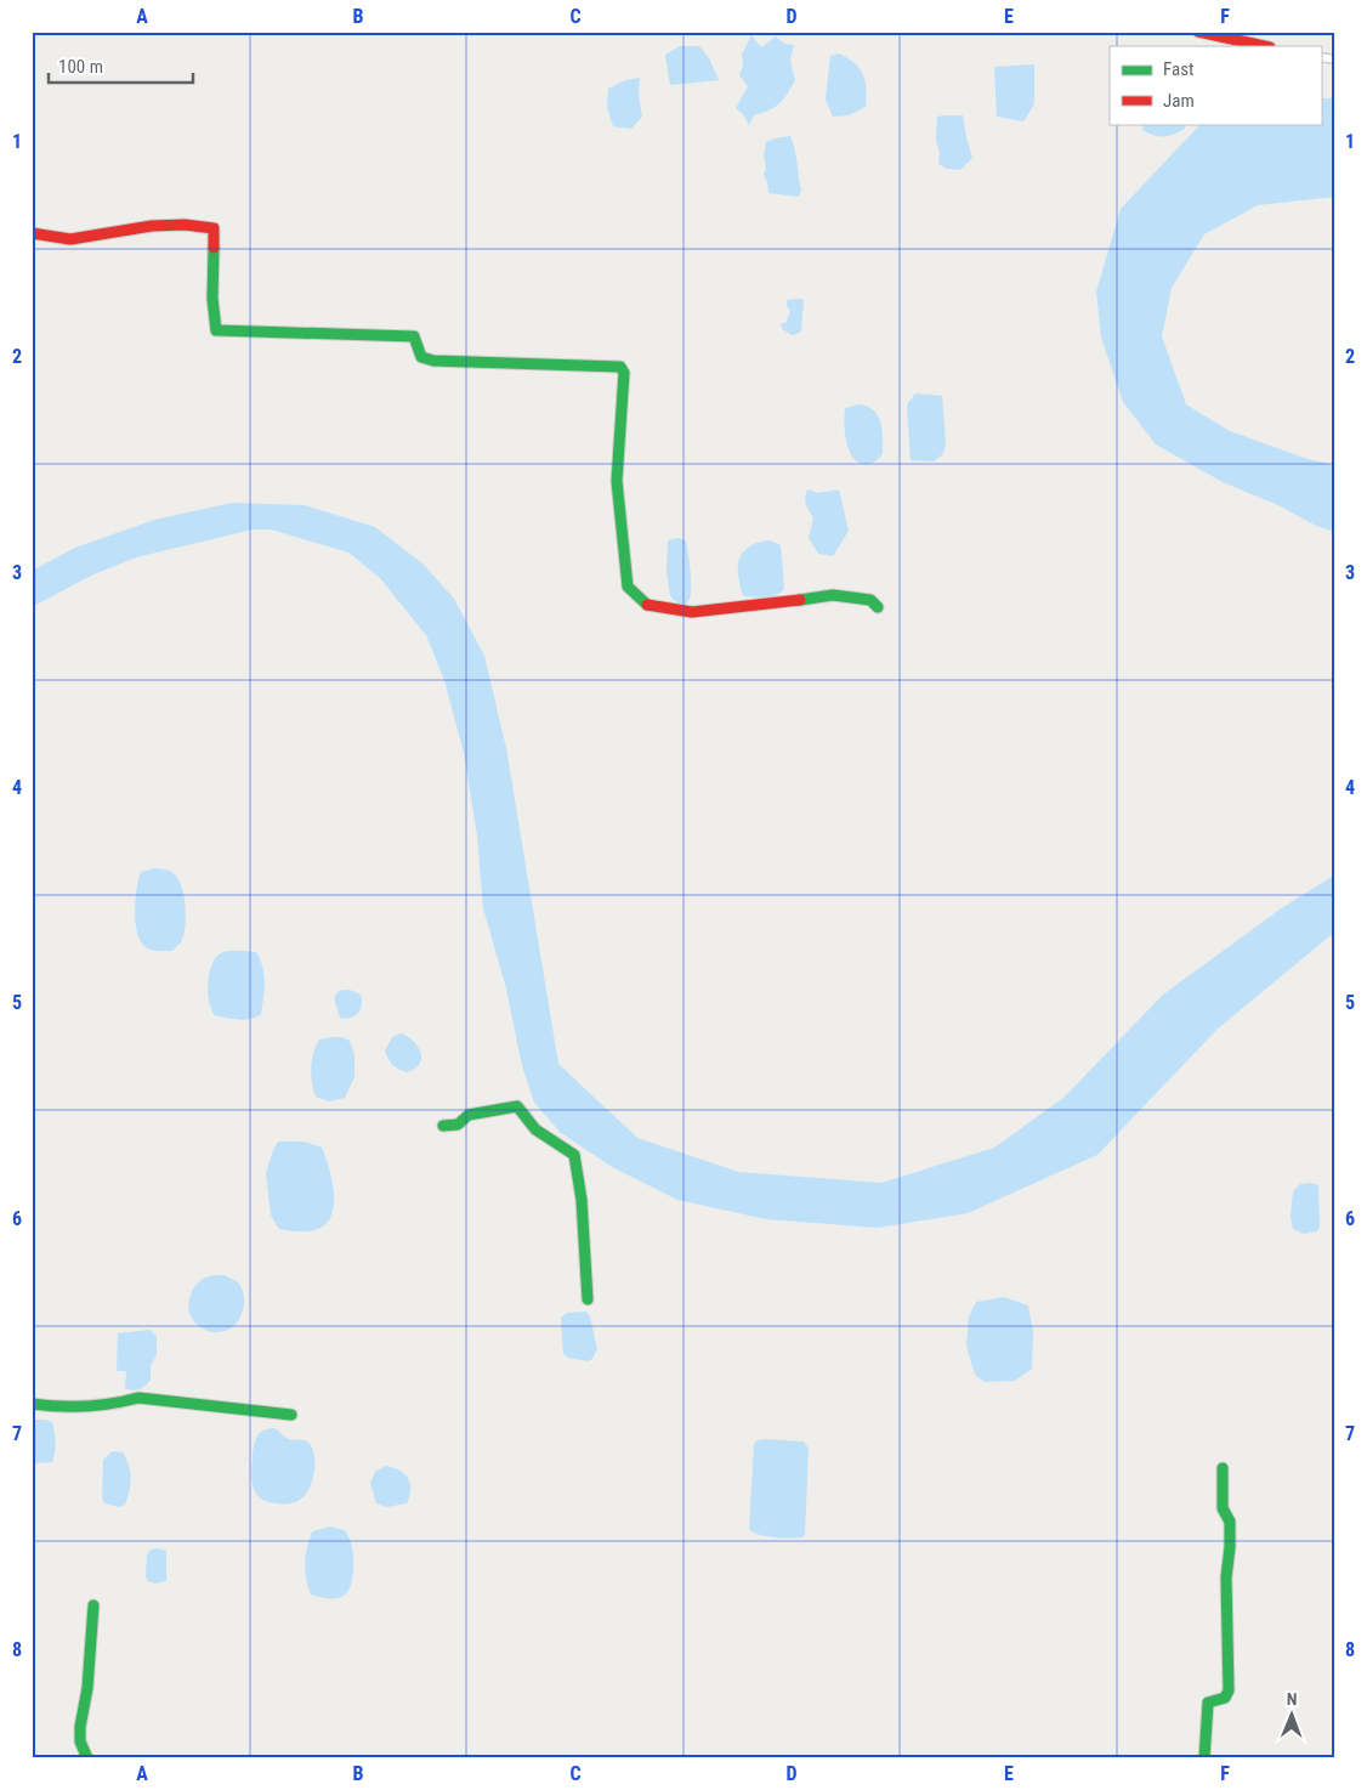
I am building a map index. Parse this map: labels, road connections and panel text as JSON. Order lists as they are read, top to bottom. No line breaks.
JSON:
{"legend":["Fast","Jam"],"scale_bar":"100 m","north":"top","grid":{"columns":["A","B","C","D","E","F"],"rows":["1","2","3","4","5","6","7","8"]}}
